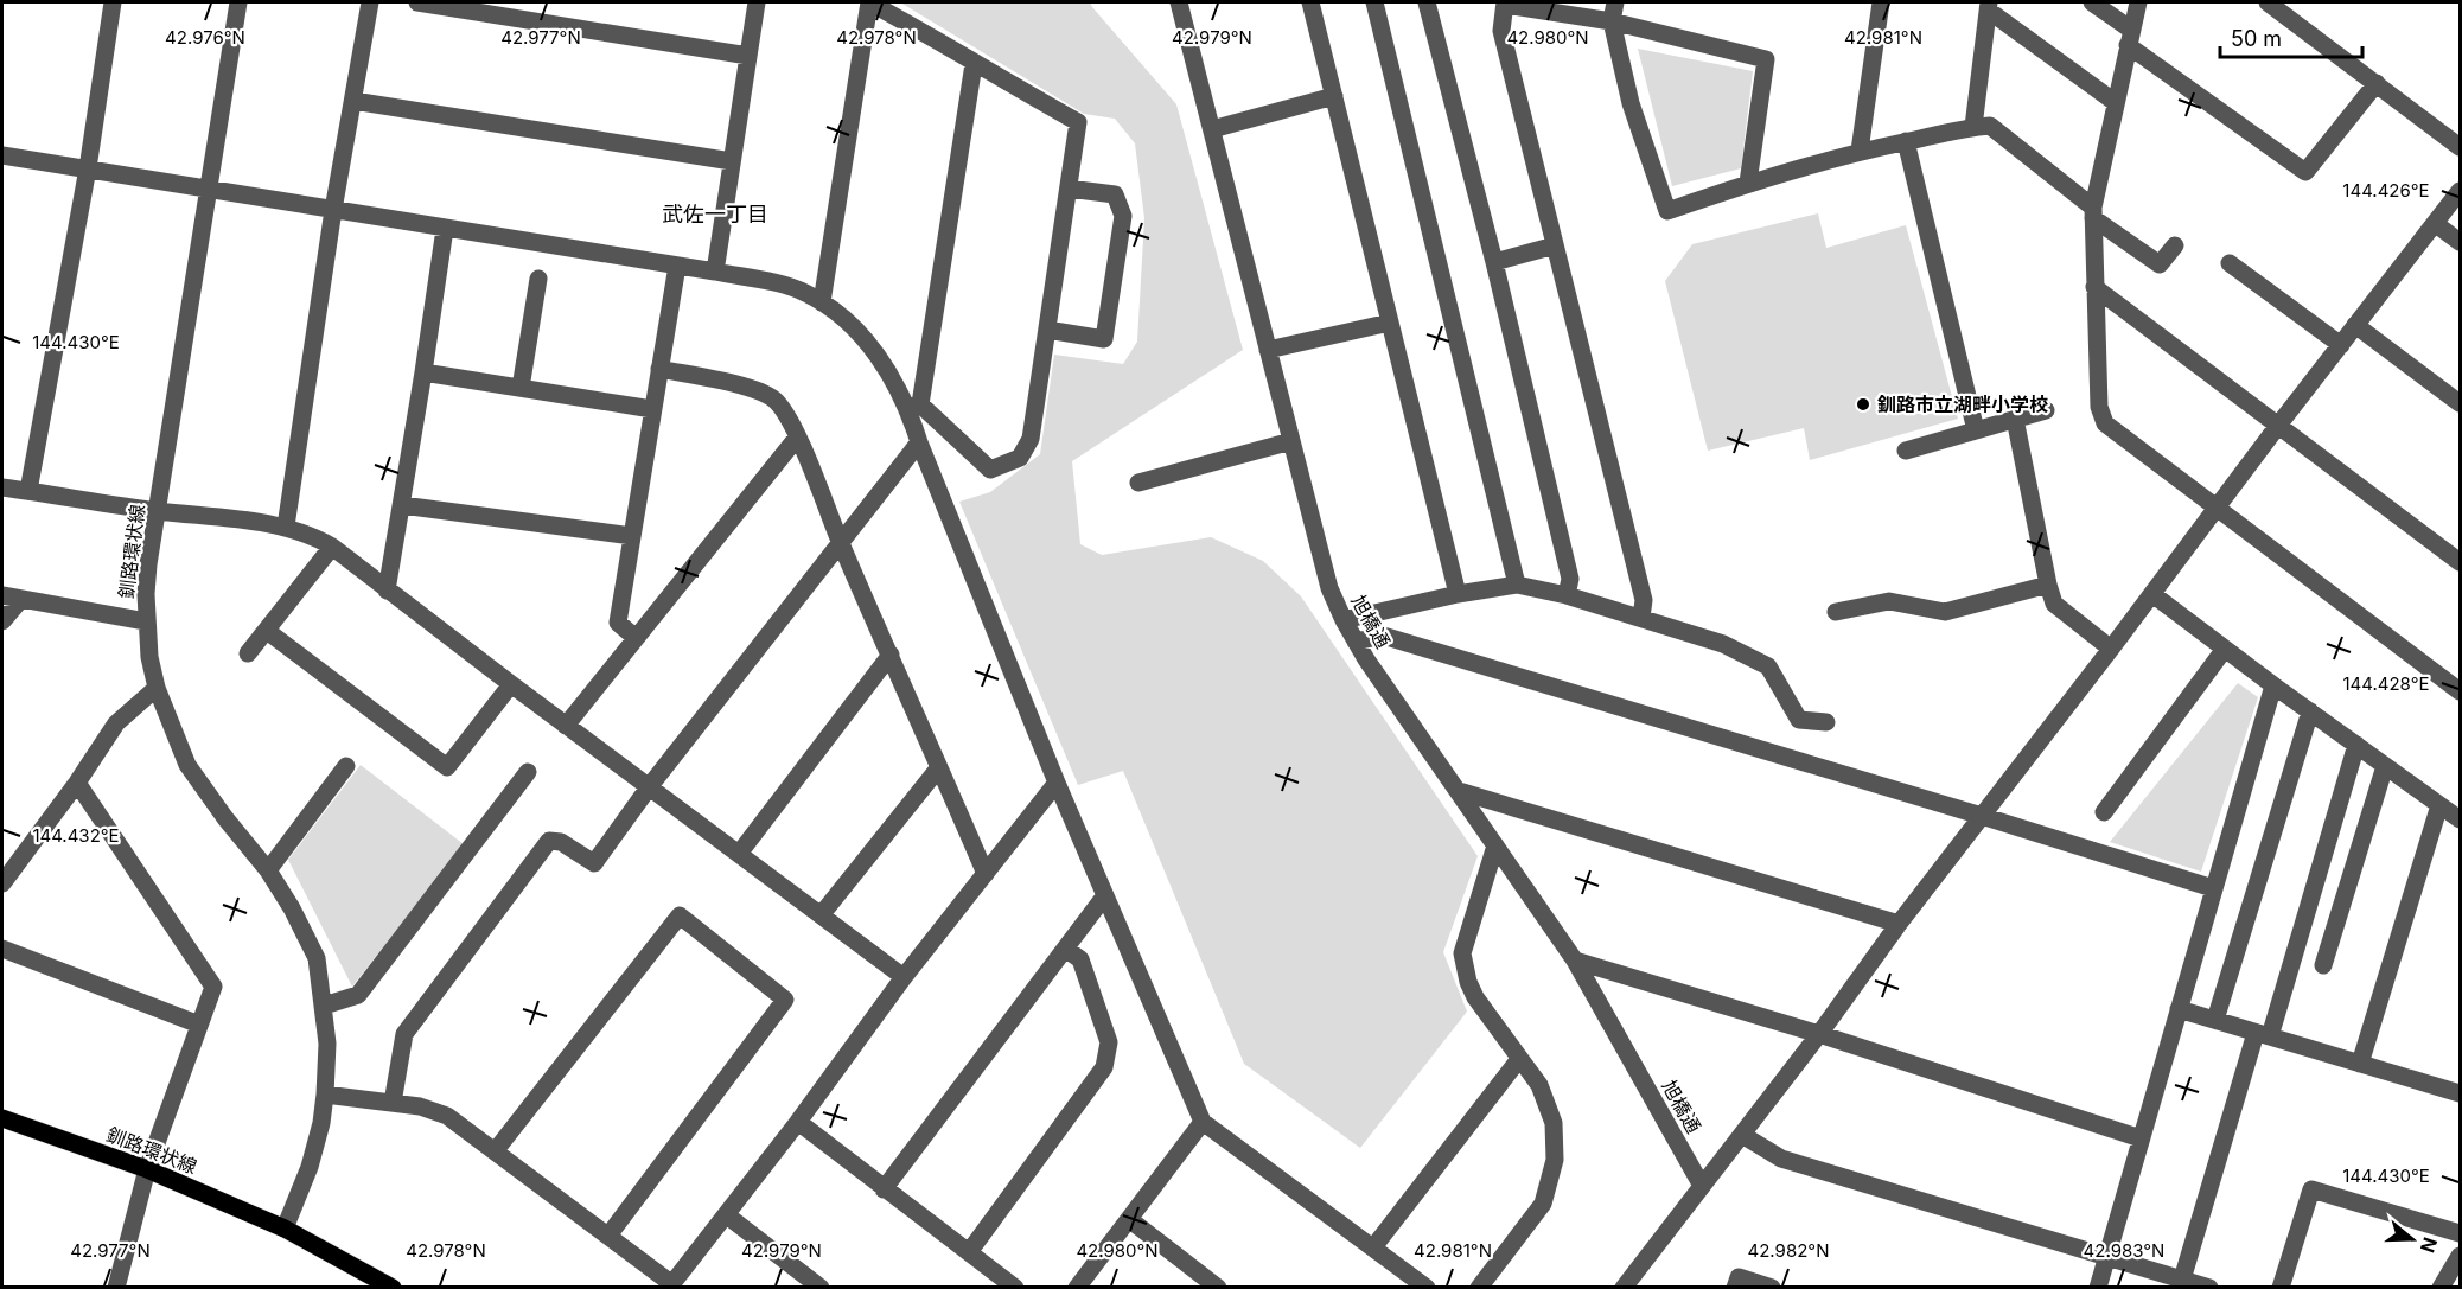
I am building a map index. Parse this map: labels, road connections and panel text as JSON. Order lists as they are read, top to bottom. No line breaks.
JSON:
{"streets":{"main road":["釧路環状線"],"street":["旭橋通"]},"districts":["武佐一丁目"],"places":["釧路市立湖畔小学校"],"scale_bar":"50 m","north":"right","coordinates":["42.977°N","42.979°N","42.980°N","42.976°N","42.978°N","42.981°N","144.426°E","144.430°E","144.428°E","144.432°E","42.982°N","42.983°N"]}
